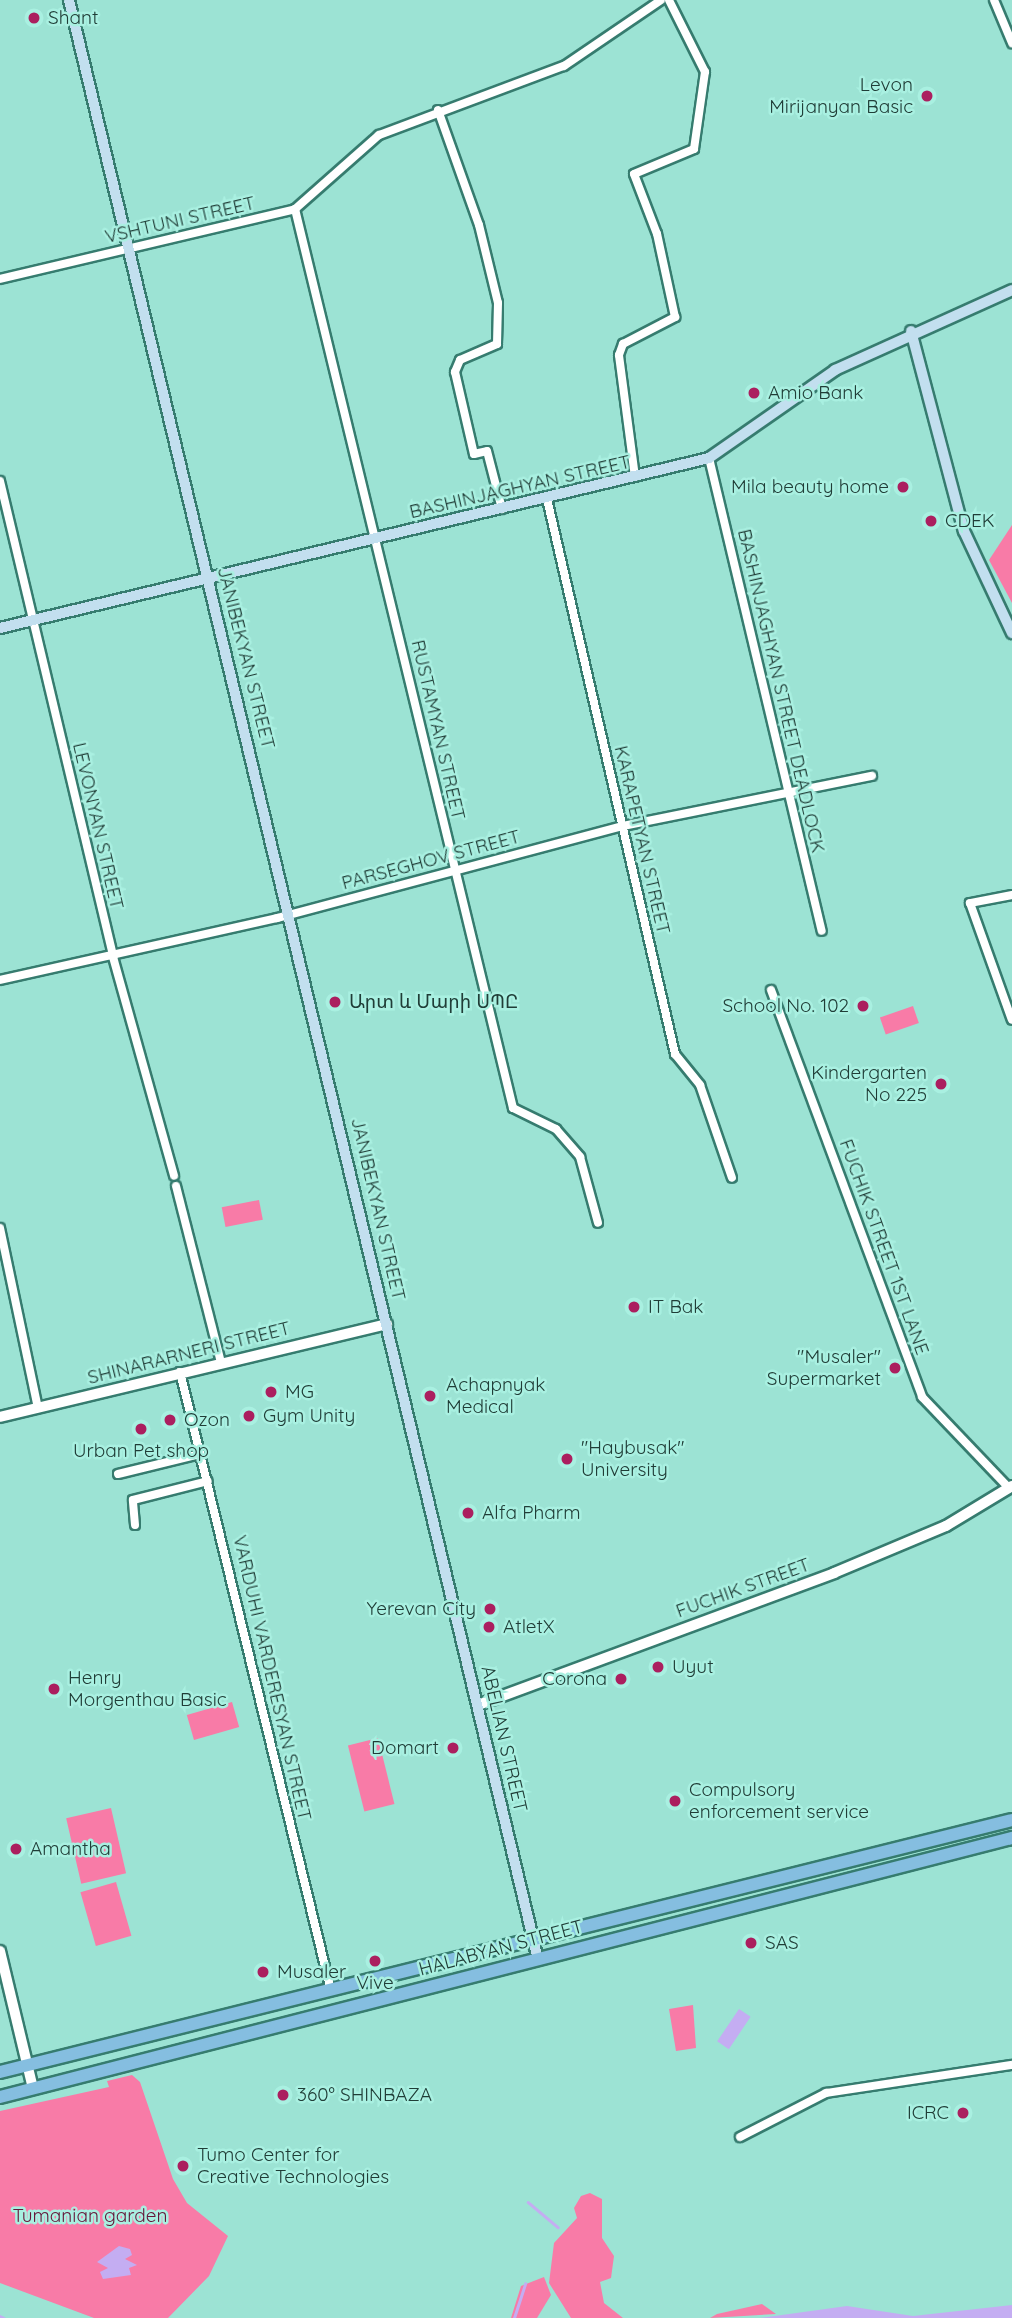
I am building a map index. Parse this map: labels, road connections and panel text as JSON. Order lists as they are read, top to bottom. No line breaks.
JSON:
{"streets":{"main road":["BASHINJAGHYAN STREET","JANIBEKYAN STREET","ABELIAN STREET","HALABYAN STREET"],"street":["VSHTUNI STREET","BASHINJAGHYAN STREET DEADLOCK","RUSTAMYAN STREET","LEVONYAN STREET","KARAPETYAN STREET","PARSEGHOV STREET","FUCHIK STREET 1ST LANE","SHINARARNERI STREET","FUCHIK STREET","VARDUHI VARDERESYAN STREET"]},"crossings":[["VSHTUNI STREET","JANIBEKYAN STREET"],["VSHTUNI STREET","RUSTAMYAN STREET"],["BASHINJAGHYAN STREET","JANIBEKYAN STREET"],["BASHINJAGHYAN STREET","BASHINJAGHYAN STREET DEADLOCK"],["BASHINJAGHYAN STREET","RUSTAMYAN STREET"],["BASHINJAGHYAN STREET","LEVONYAN STREET"],["BASHINJAGHYAN STREET","KARAPETYAN STREET"],["JANIBEKYAN STREET","PARSEGHOV STREET"],["JANIBEKYAN STREET","SHINARARNERI STREET"],["JANIBEKYAN STREET","ABELIAN STREET"],["BASHINJAGHYAN STREET DEADLOCK","PARSEGHOV STREET"],["RUSTAMYAN STREET","PARSEGHOV STREET"],["LEVONYAN STREET","PARSEGHOV STREET"],["KARAPETYAN STREET","PARSEGHOV STREET"],["FUCHIK STREET 1ST LANE","FUCHIK STREET"],["SHINARARNERI STREET","VARDUHI VARDERESYAN STREET"],["SHINARARNERI STREET","ABELIAN STREET"],["FUCHIK STREET","ABELIAN STREET"],["VARDUHI VARDERESYAN STREET","HALABYAN STREET"],["ABELIAN STREET","HALABYAN STREET"]],"parks":["Tumanian garden"],"places":["Shant","Levon Mirijanyan Basic","Amio Bank","Mila beauty home","CDEK","Արտ և Մարի ՍՊԸ","School No. 102","Kindergarten No 225","IT Bak","\"Musaler\" Supermarket","MG","Achapnyak Medical","Gym Unity","Ozon","Urban Pet shop","\"Haybusak\" University","Alfa Pharm","Yerevan City","AtletX","Uyut","Corona","Henry Morgenthau Basic","Domart","Compulsory enforcement service","Amantha","SAS","Vive","Musaler","360° SHINBAZA","ICRC","Tumo Center for Creative Technologies"]}
